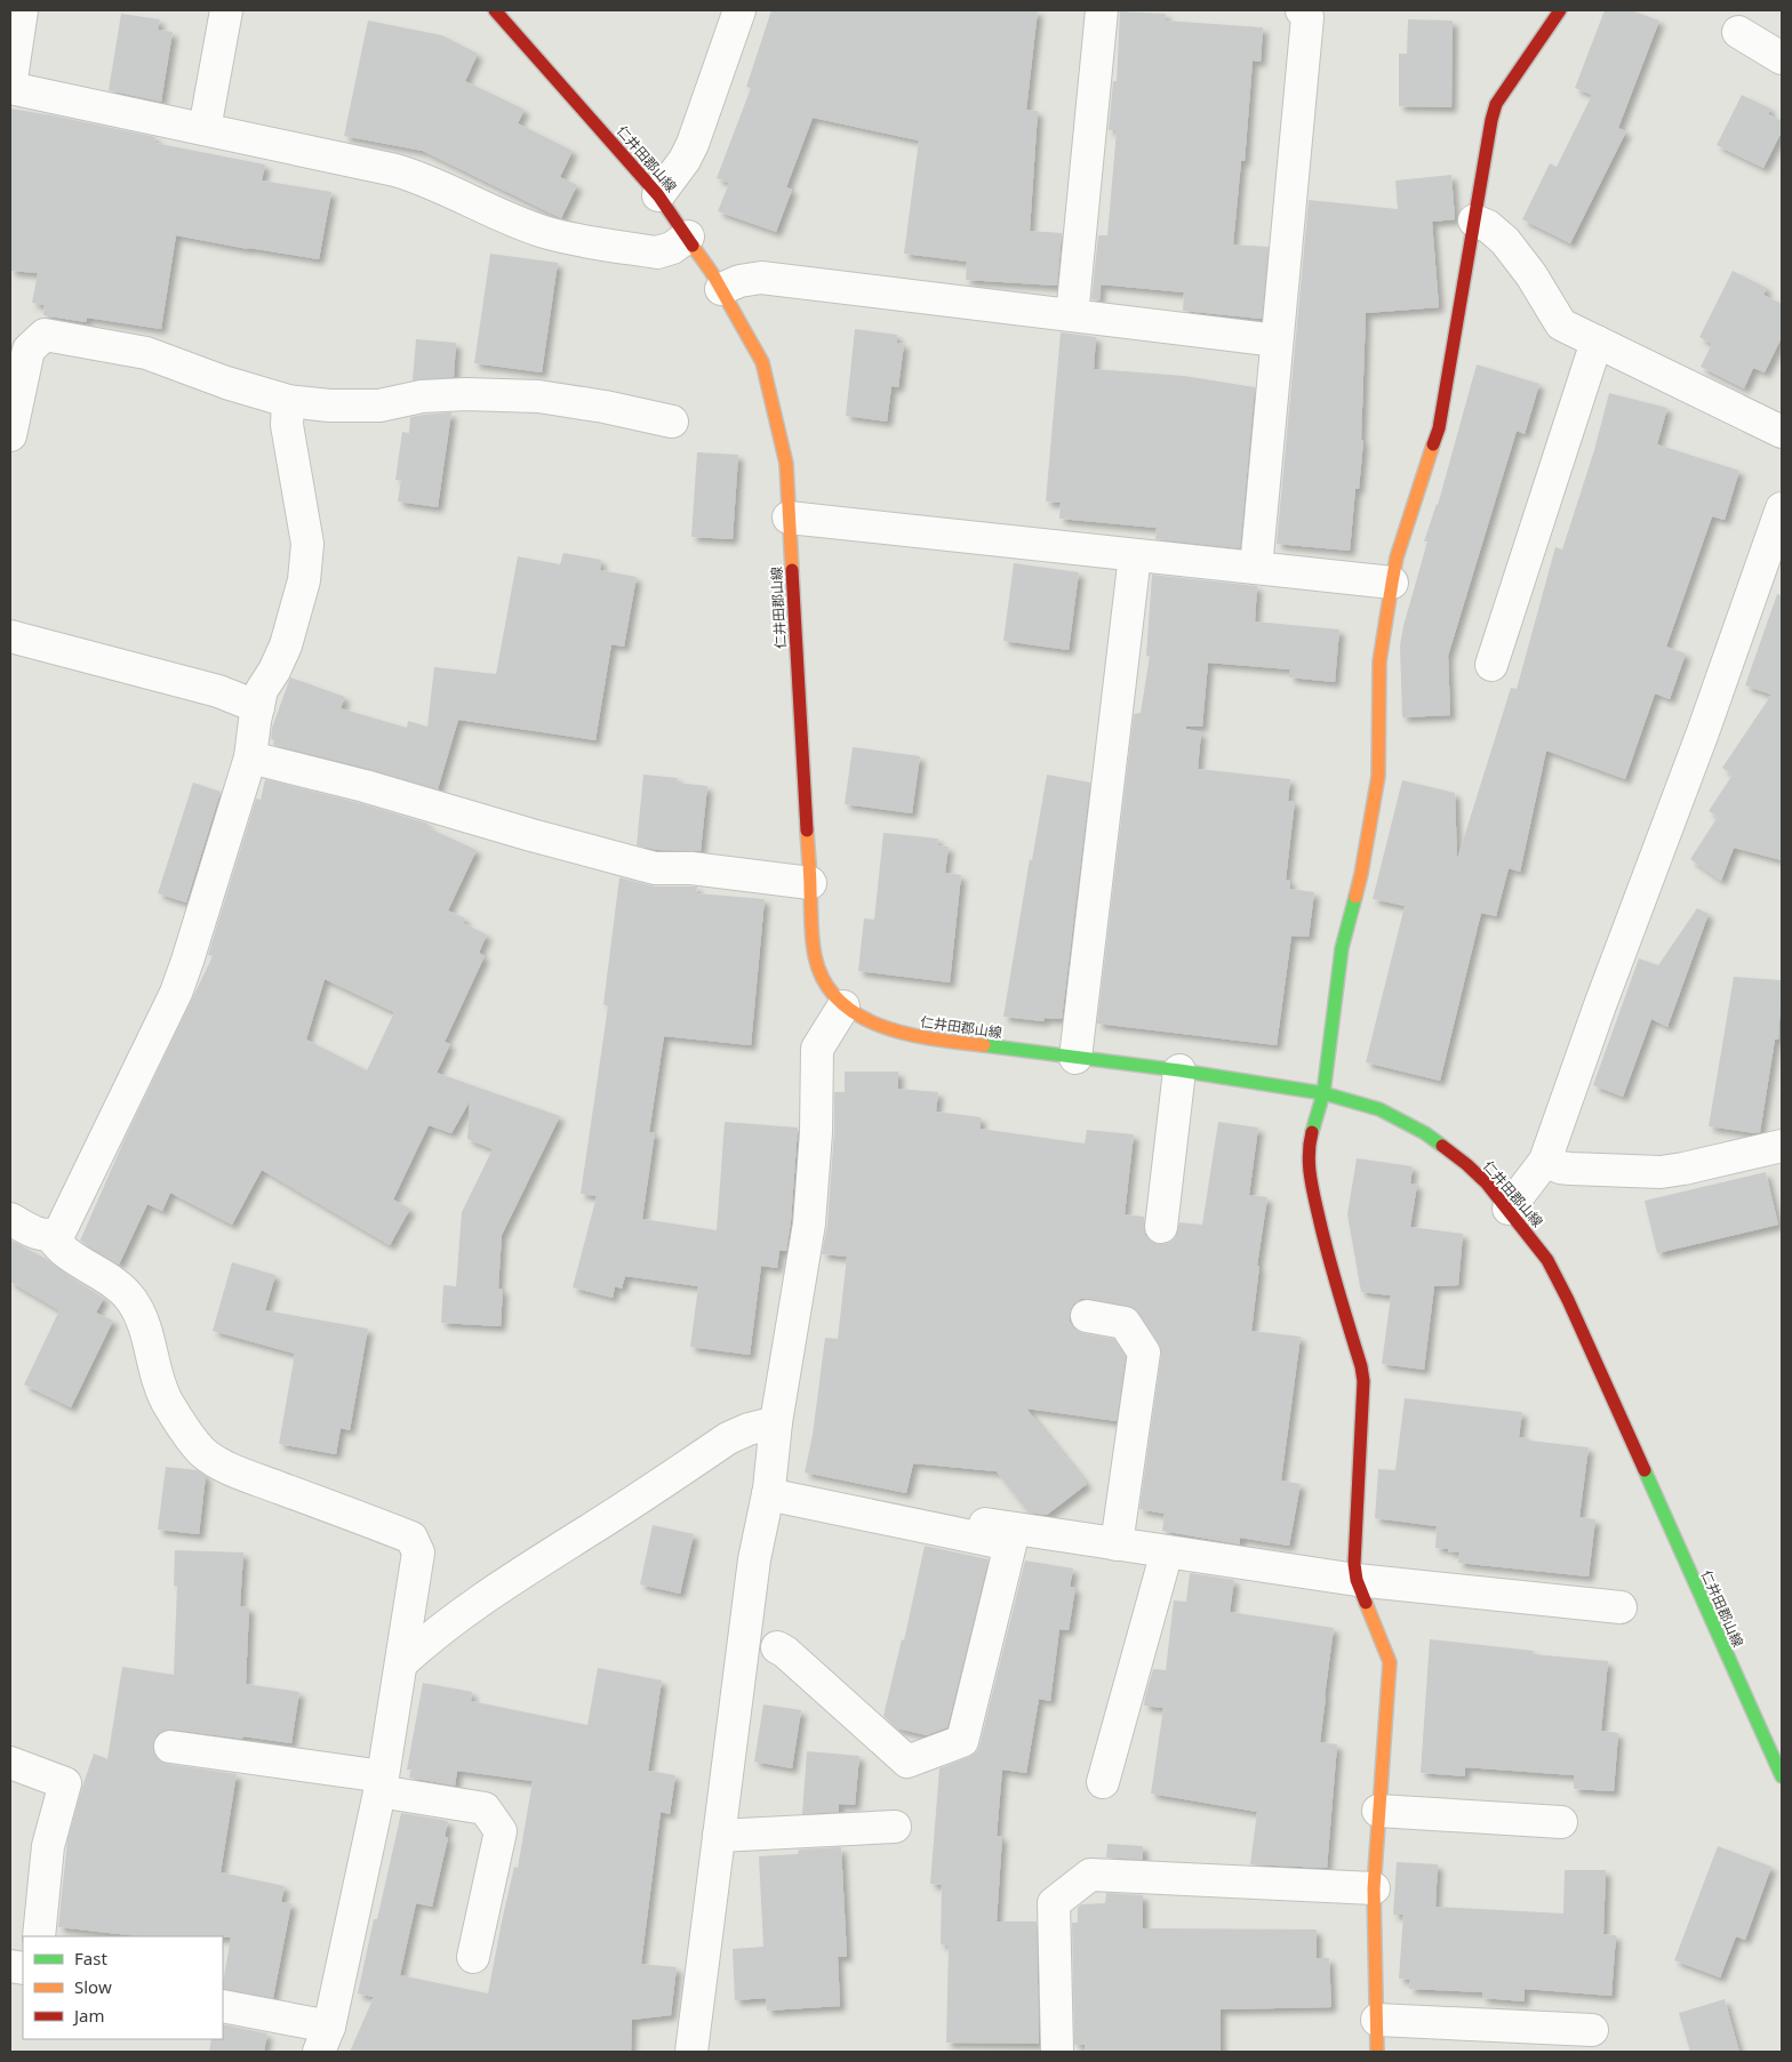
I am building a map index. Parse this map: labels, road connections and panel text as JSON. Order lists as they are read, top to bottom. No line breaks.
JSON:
{"streets":{"main road":["仁井田郡山線"]},"legend":["Fast","Slow","Jam"]}
